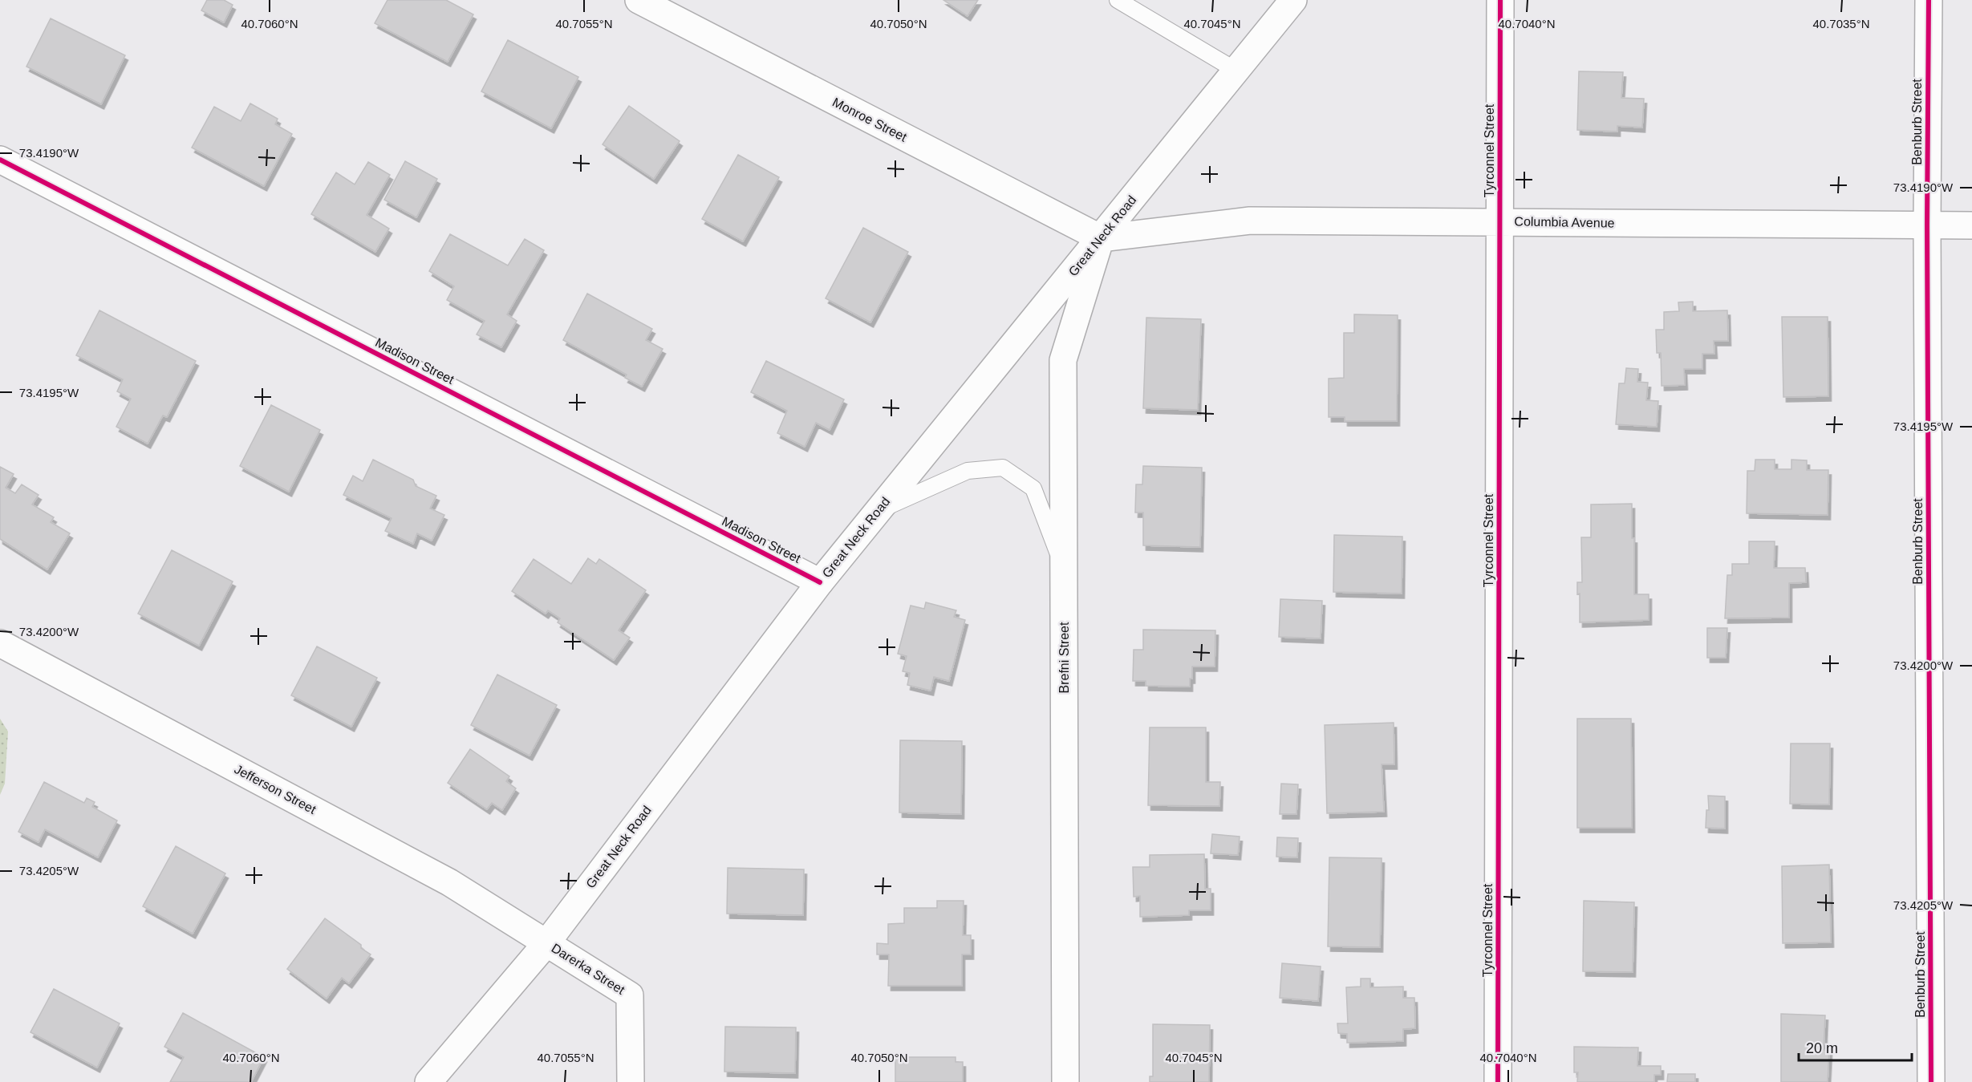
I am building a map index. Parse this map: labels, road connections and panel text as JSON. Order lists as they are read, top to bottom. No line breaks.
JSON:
{"streets":{"street":["Monroe Street","Benburb Street","Tyrconnel Street","Columbia Avenue","Great Neck Road","Madison Street","Brefni Street","Jefferson Street","Darerka Street"]},"crossings":[["Monroe Street","Columbia Avenue"],["Monroe Street","Great Neck Road"],["Monroe Street","Brefni Street"],["Benburb Street","Columbia Avenue"],["Tyrconnel Street","Columbia Avenue"],["Columbia Avenue","Great Neck Road"],["Columbia Avenue","Brefni Street"],["Great Neck Road","Madison Street"],["Great Neck Road","Brefni Street"],["Great Neck Road","Jefferson Street"],["Great Neck Road","Darerka Street"],["Jefferson Street","Darerka Street"]],"scale_bar":"20 m","coordinates":["40.7060°N","40.7055°N","40.7050°N","40.7045°N","40.7040°N","40.7035°N","73.4190°W","73.4195°W","73.4200°W","73.4205°W"]}
